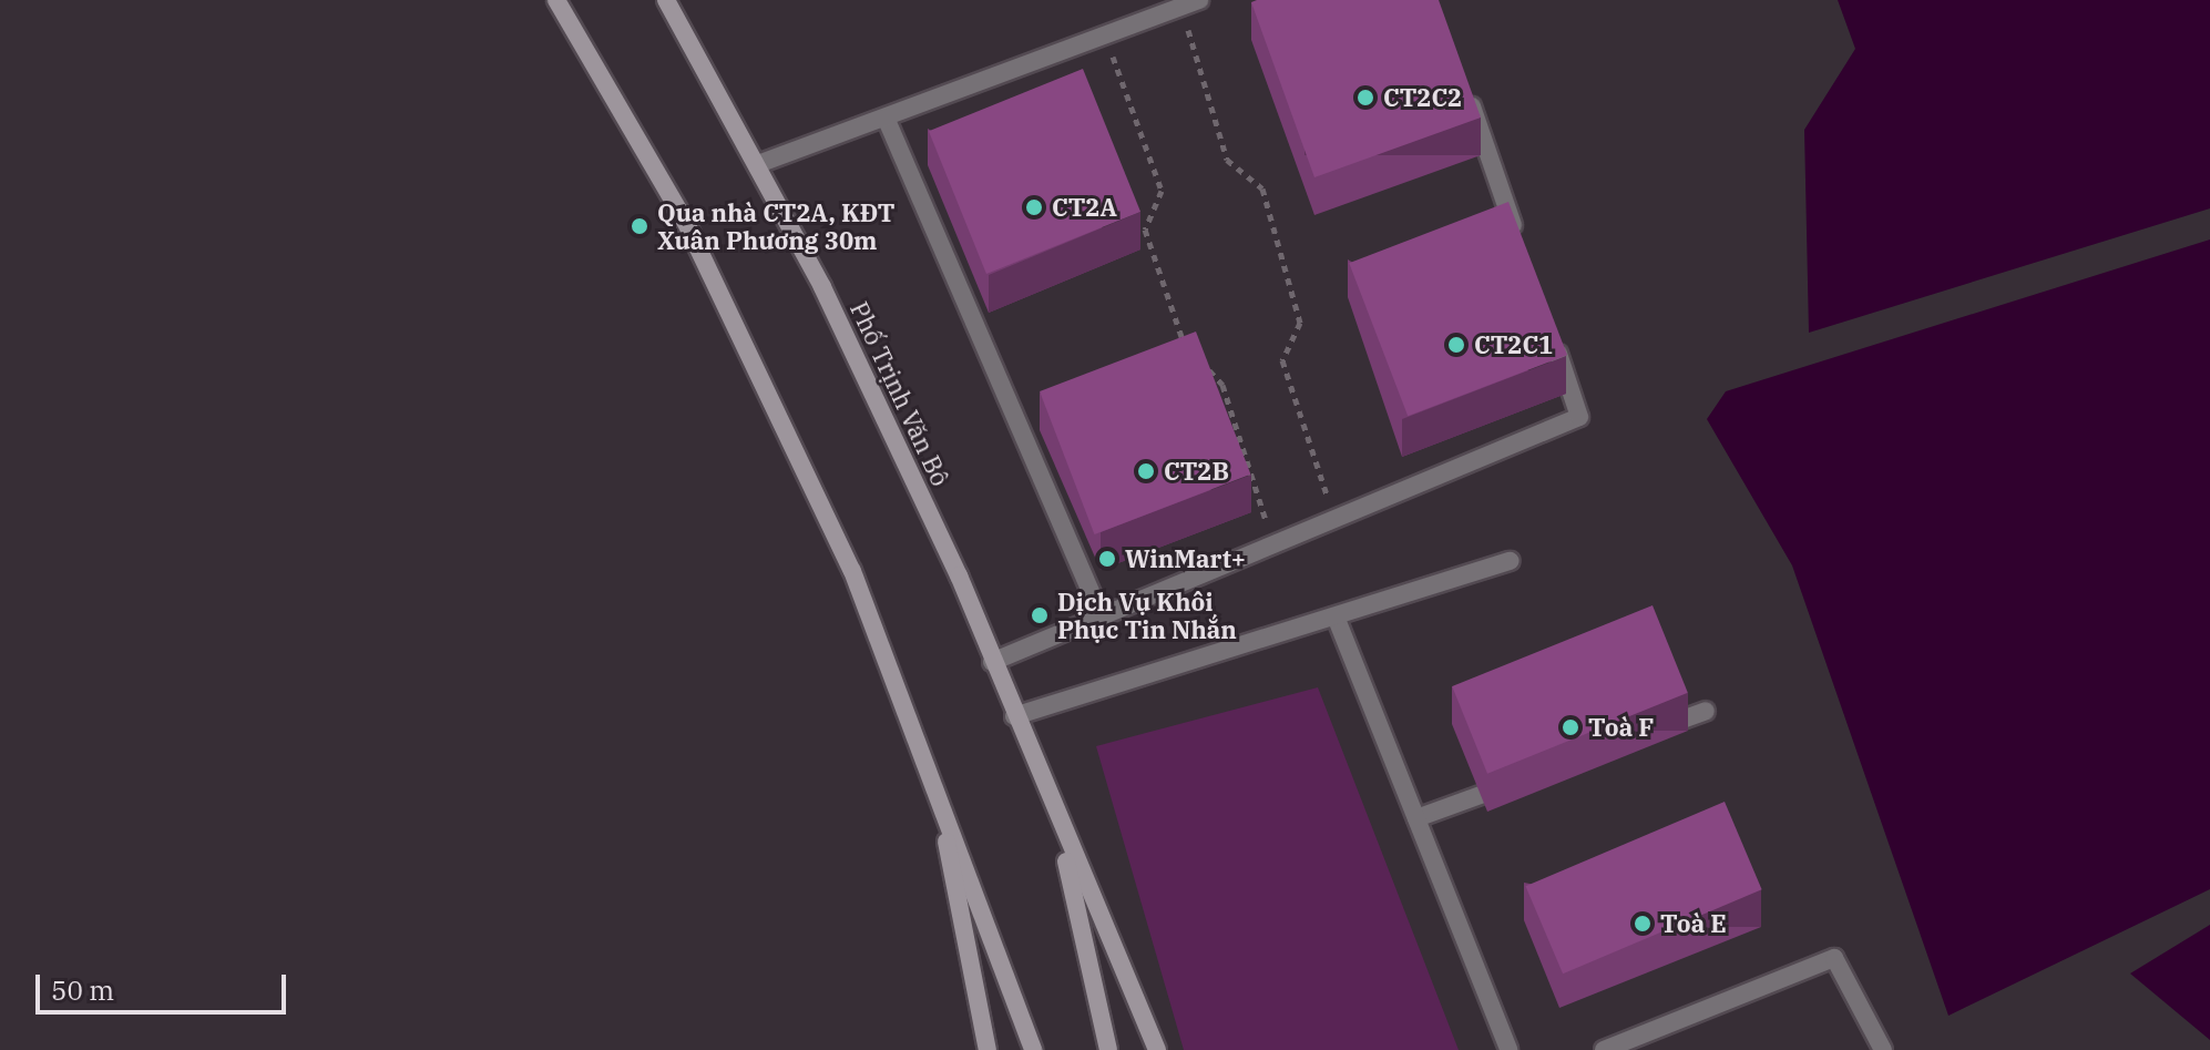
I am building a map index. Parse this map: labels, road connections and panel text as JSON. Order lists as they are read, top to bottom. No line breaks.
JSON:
{"streets":{"main road":["Phố Trịnh Văn Bô"]},"places":["CT2C2","CT2A","Qua nhà CT2A, KĐT Xuân Phương 30m","CT2C1","CT2B","WinMart+","Dịch Vụ Khôi Phục Tin Nhắn","Toà F","Toà E"],"scale_bar":"50 m"}
